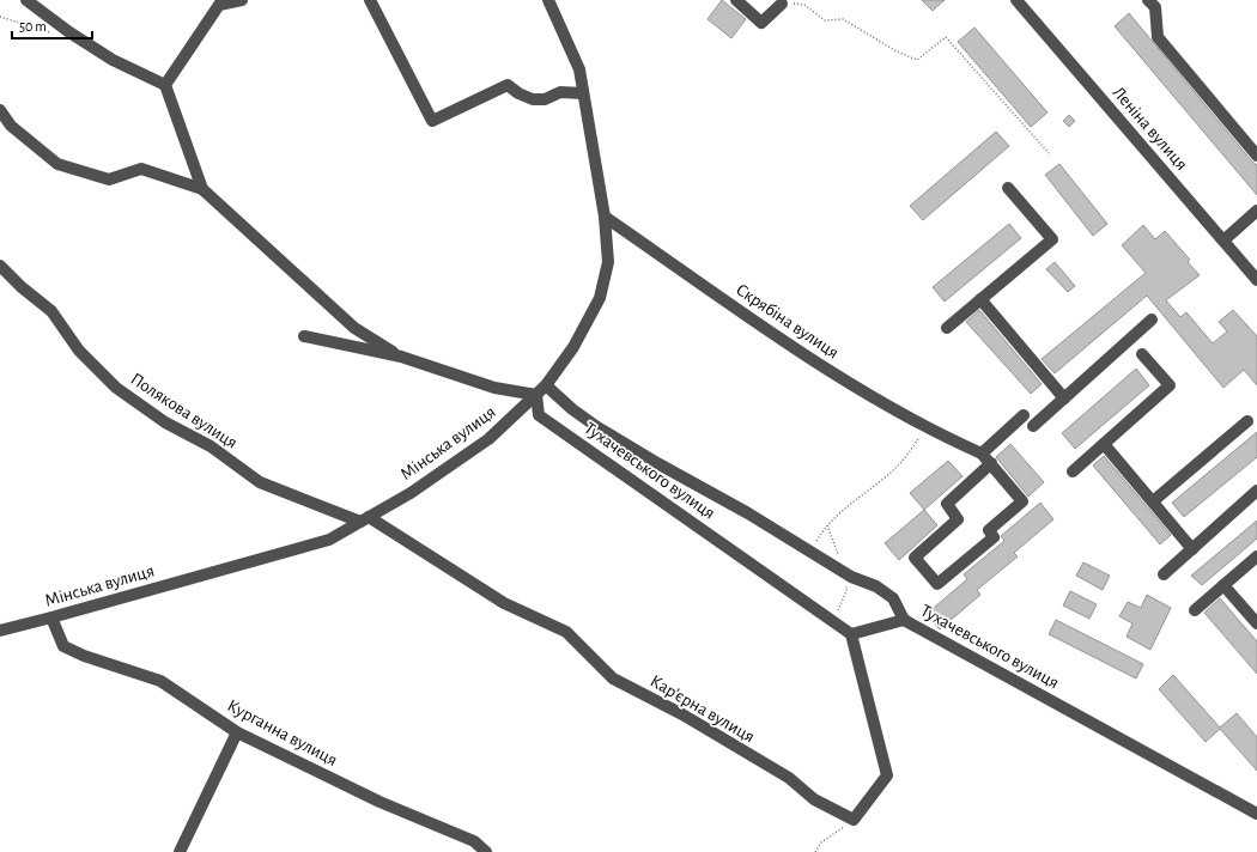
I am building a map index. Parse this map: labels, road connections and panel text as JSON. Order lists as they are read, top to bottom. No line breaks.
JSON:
{"streets":{"street":["Леніна вулиця","Скрябіна вулиця","Полякова вулиця","Мінська вулиця","Тухачевського вулиця","Кар’єрна вулиця","Курганна вулиця"]},"crossings":[["Скрябіна вулиця","Мінська вулиця"],["Полякова вулиця","Мінська вулиця"],["Полякова вулиця","Кар’єрна вулиця"],["Мінська вулиця","Тухачевського вулиця"],["Мінська вулиця","Кар’єрна вулиця"],["Мінська вулиця","Курганна вулиця"]],"scale_bar":"50 m"}
